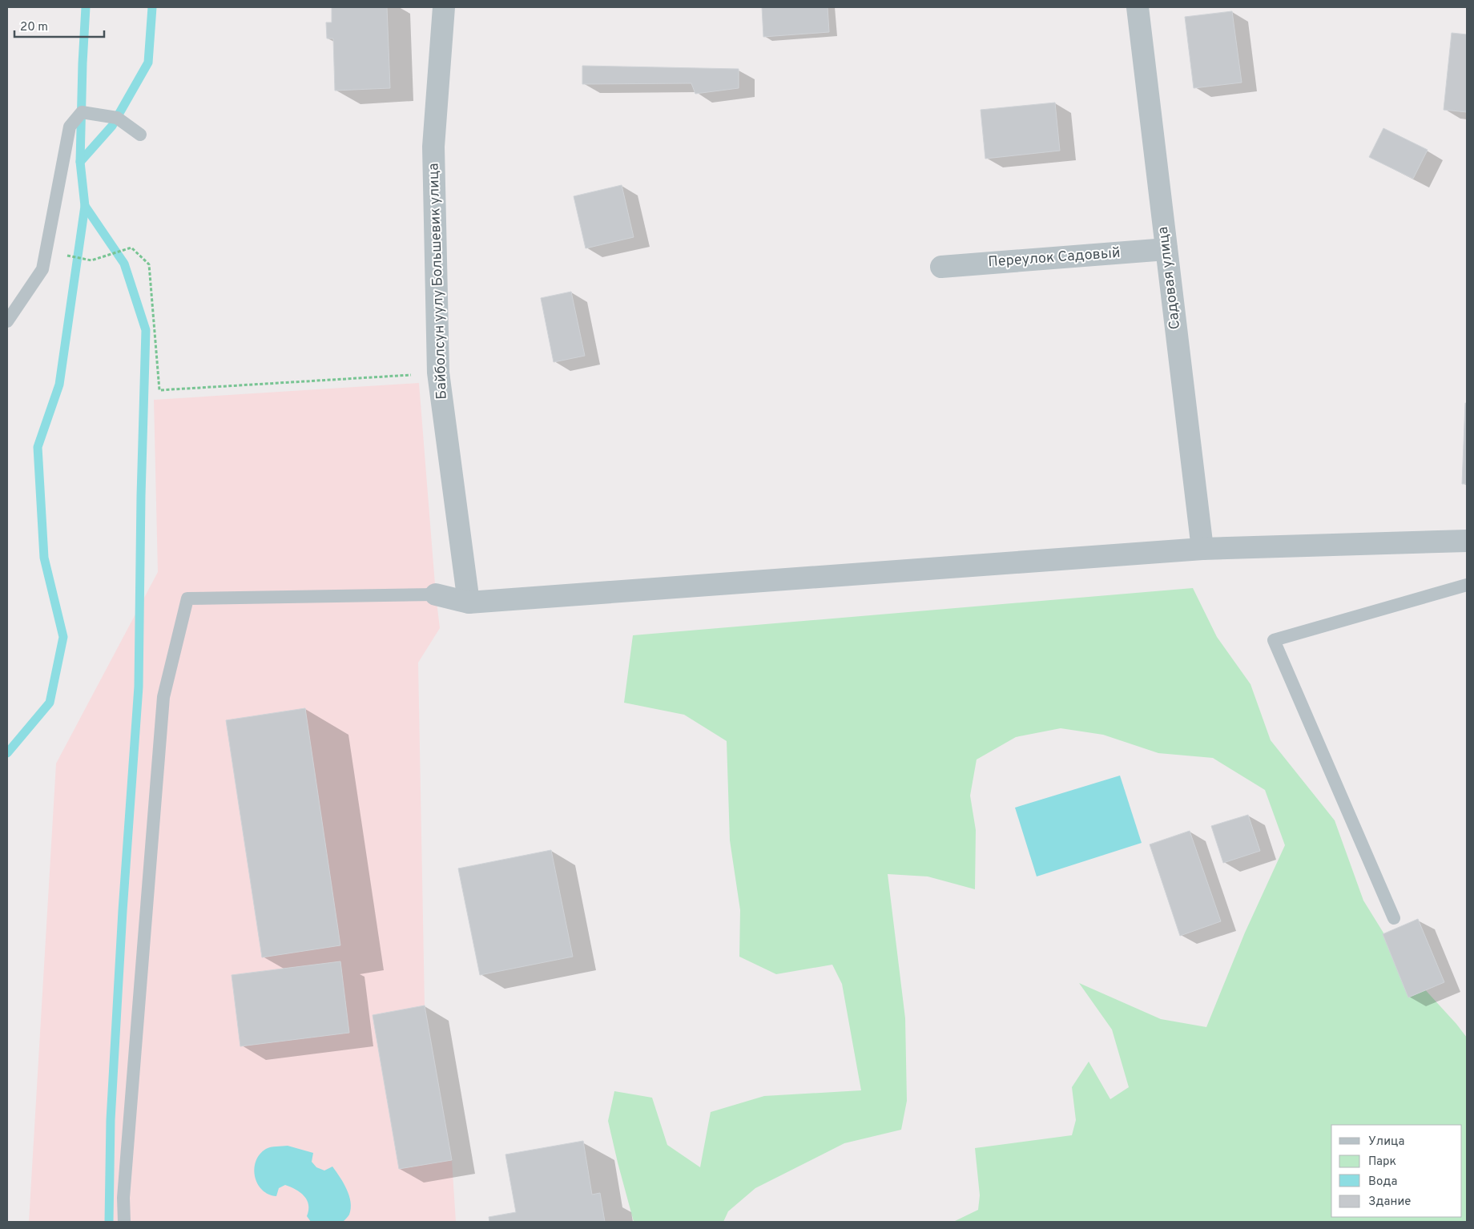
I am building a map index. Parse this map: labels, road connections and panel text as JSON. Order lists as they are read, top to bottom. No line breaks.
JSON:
{"streets":{"street":["Переулок Садовый","Садовая улица","Байболсун уулу Большевик улица"]},"crossings":[["Переулок Садовый","Садовая улица"]],"legend":["Улица","Парк","Вода","Здание"],"scale_bar":"20 m"}
